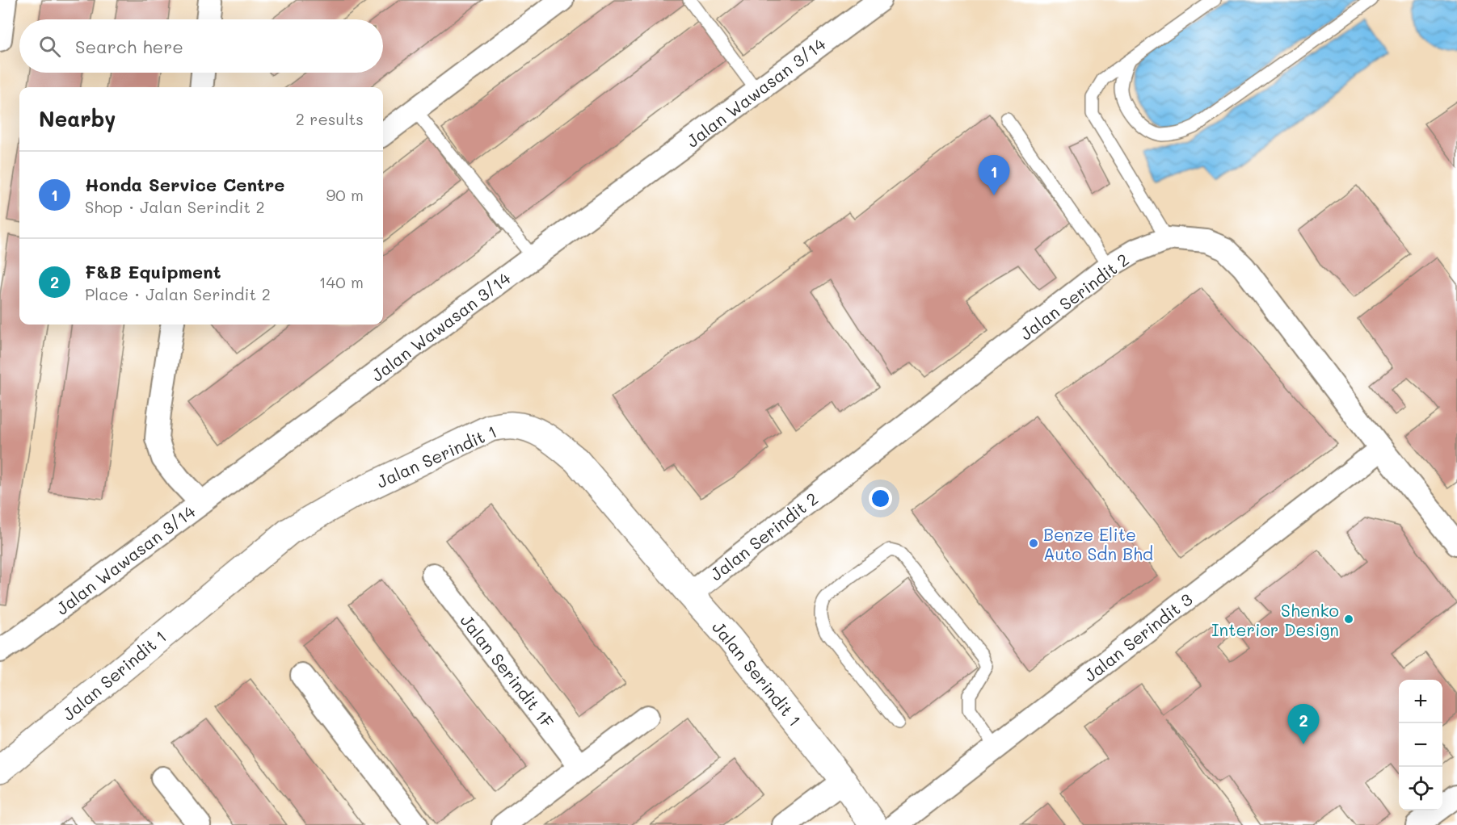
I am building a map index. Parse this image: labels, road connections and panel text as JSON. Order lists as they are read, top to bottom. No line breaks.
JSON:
{"streets":{"street":["Jalan Wawasan 3/14","Jalan Serindit 2","Jalan Serindit 1","Jalan Serindit 3","Jalan Serindit 1F"]},"crossings":[["Jalan Serindit 2","Jalan Serindit 1"],["Jalan Serindit 2","Jalan Serindit 3"]],"places":["Benze Elite Auto Sdn Bhd","Shenko Interior Design"],"page":{"search":"Search here","heading":["Nearby","2 results"],"list":[{"mark":"1","name":"Honda Service Centre","note":"Shop · Jalan Serindit 2","value":"90 m"},{"mark":"2","name":"F&B Equipment","note":"Place · Jalan Serindit 2","value":"140 m"}],"pins":["1","2"],"map_buttons":["+","−"]}}
